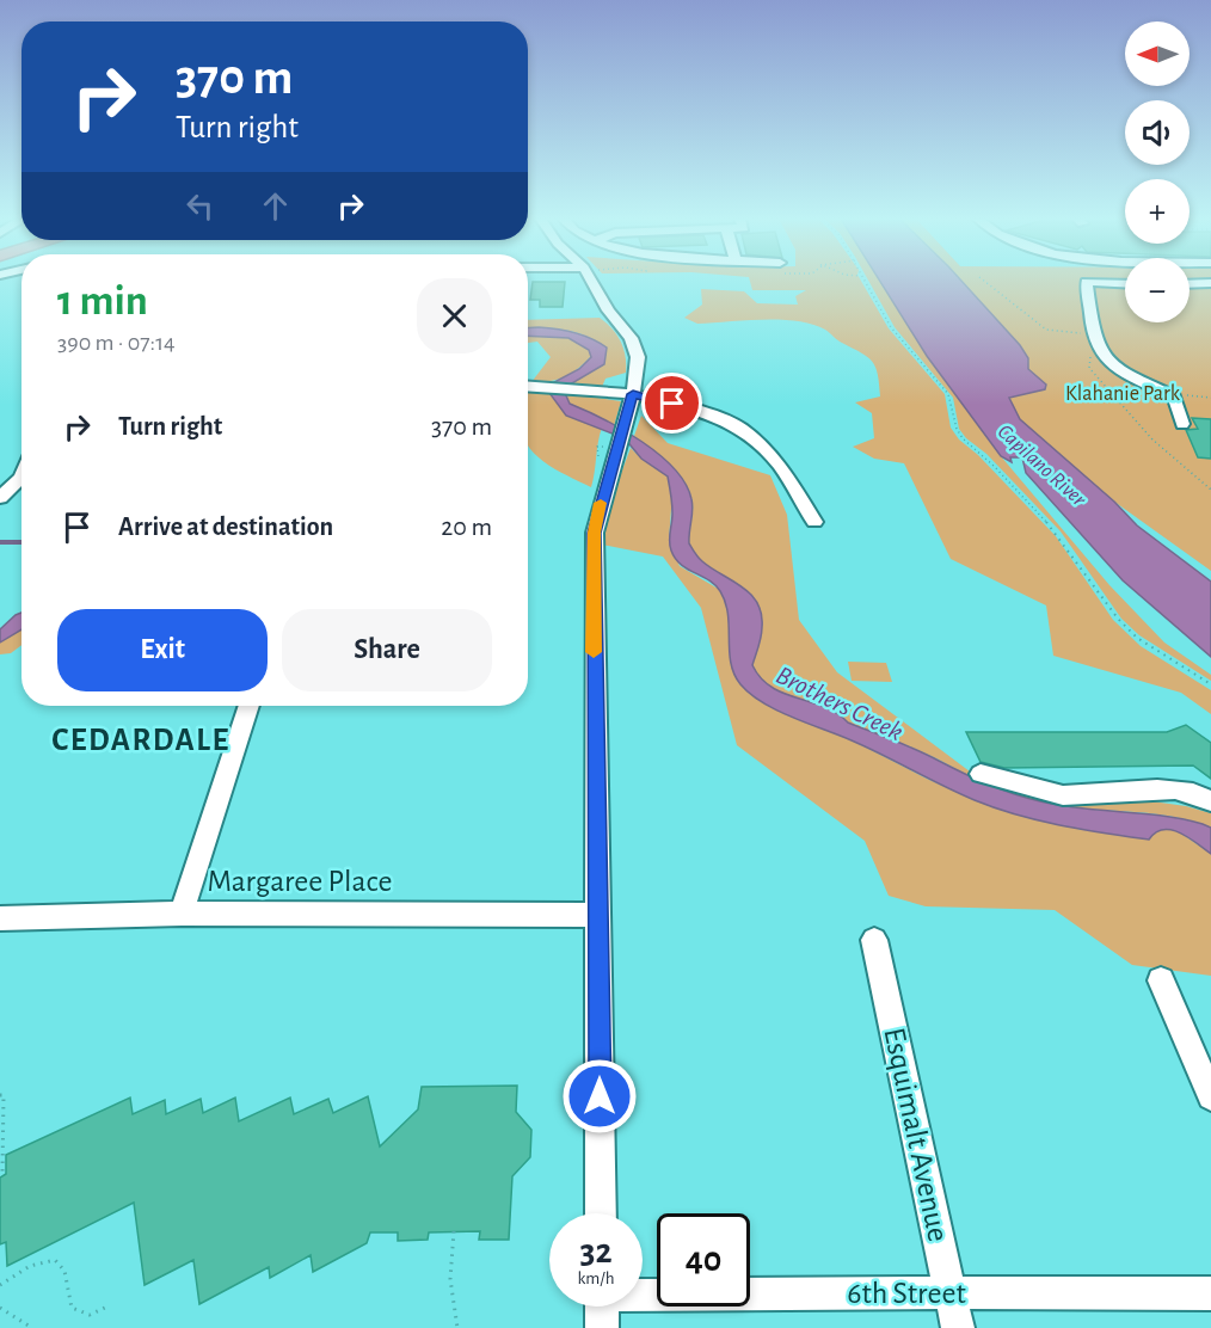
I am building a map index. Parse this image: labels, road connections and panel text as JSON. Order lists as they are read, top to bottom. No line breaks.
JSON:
{"streets":{"street":["Margaree Place","Esquimalt Avenue","6th Street"]},"crossings":[["Esquimalt Avenue","6th Street"]],"districts":["CEDARDALE"],"water":["Capilano River","Brothers Creek"],"parks":["Klahanie Park"],"north":"left","page":{"map_buttons":["+","−"],"turn":["370 m","Turn right"],"heading":["1 min","390 m · 07:14"],"list":[{"name":"Turn right","value":"370 m"},{"name":"Arrive at destination","value":"20 m"}],"buttons":["Exit","Share"],"speed":"32 km/h","limit":"40"}}
